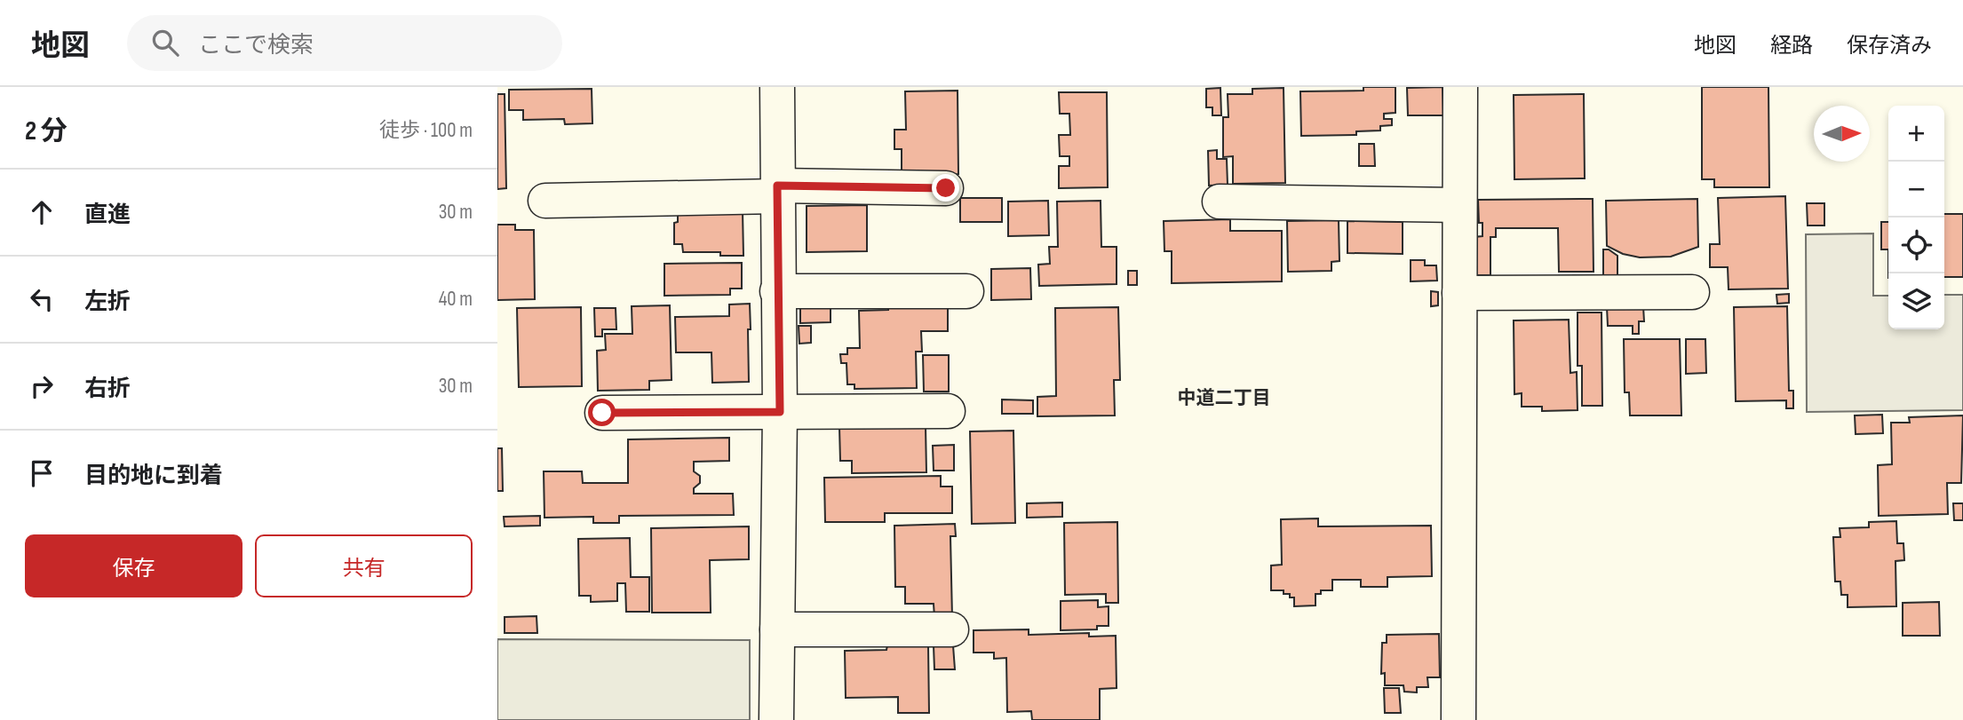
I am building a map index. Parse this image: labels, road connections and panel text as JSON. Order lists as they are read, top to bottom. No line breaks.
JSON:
{"districts":["中道二丁目"],"north":"right","page":{"header":"地図","search":"ここで検索","nav":["地図","経路","保存済み"],"heading":["2 分","徒歩 · 100 m"],"map_buttons":["+","−"],"list":[["直進","30 m"],["左折","40 m"],["右折","30 m"],"目的地に到着"],"buttons":["保存","共有"]}}
